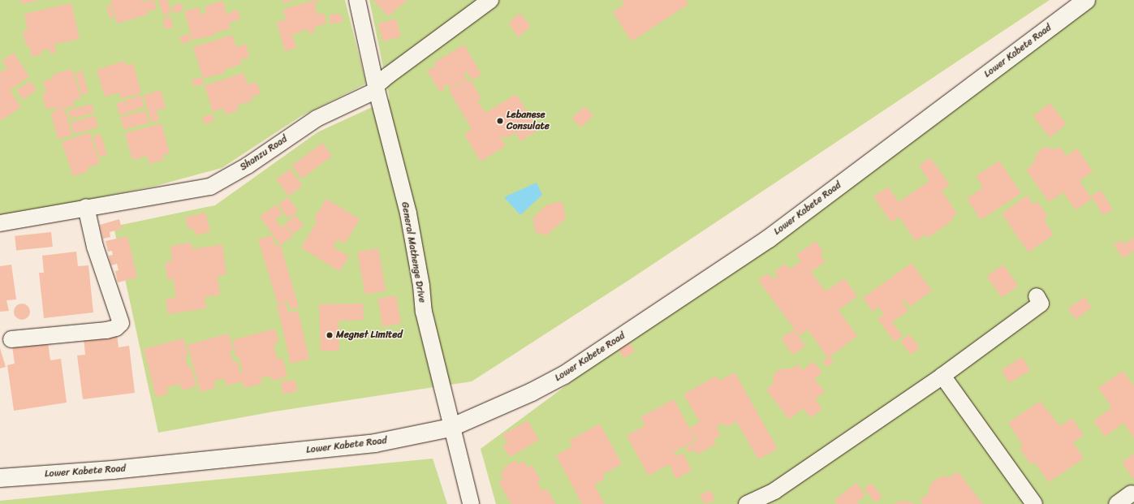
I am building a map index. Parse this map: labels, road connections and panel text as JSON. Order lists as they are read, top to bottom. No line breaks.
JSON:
{"streets":{"main road":["Lower Kabete Road"],"street":["Shanzu Road","General Mathenge Drive"]},"crossings":[["Lower Kabete Road","General Mathenge Drive"],["Shanzu Road","General Mathenge Drive"]],"places":["Lebanese Consulate","Megnet Limited"]}
